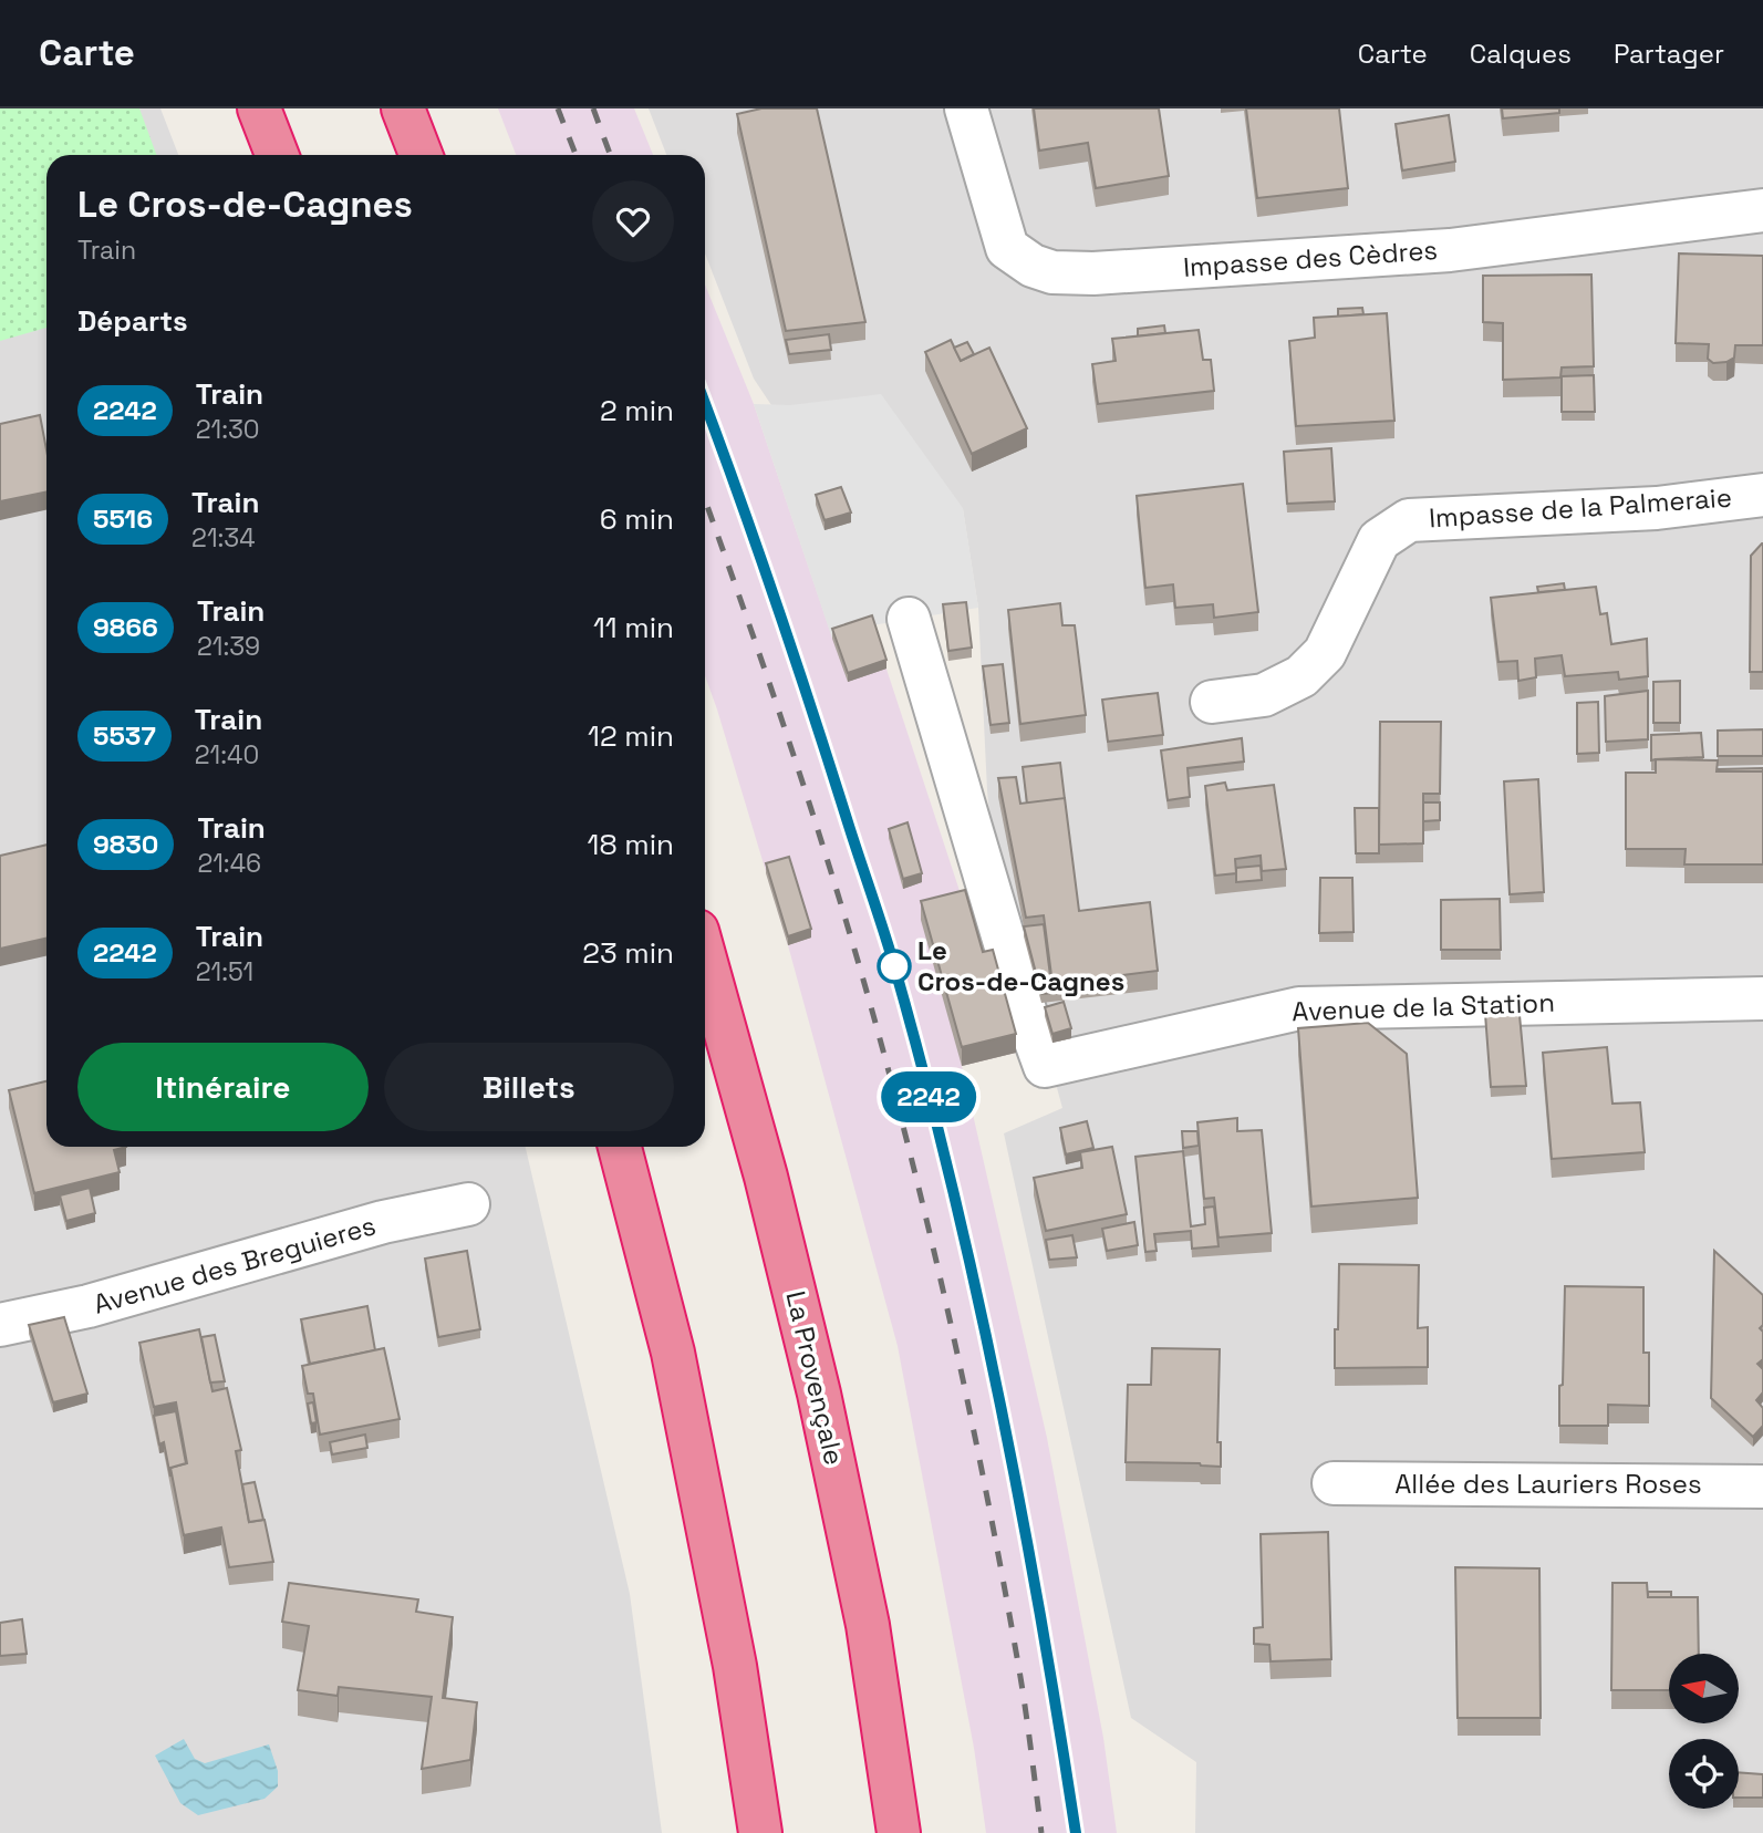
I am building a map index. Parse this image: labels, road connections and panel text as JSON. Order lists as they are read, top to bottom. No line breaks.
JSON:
{"streets":{"highway":["La Provençale"],"street":["Impasse des Cèdres","Impasse de la Palmeraie","Avenue de la Station","Avenue des Breguieres","Allée des Lauriers Roses"]},"places":["Le Cros-de-Cagnes"],"north":"left","page":{"header":"Carte","nav":["Carte","Calques","Partager"],"on_map":"2242","heading":[["Le Cros-de-Cagnes","Train"],"Départs"],"list":[{"mark":"2242","name":"Train","note":"21:30","value":"2 min"},{"mark":"5516","name":"Train","note":"21:34","value":"6 min"},{"mark":"9866","name":"Train","note":"21:39","value":"11 min"},{"mark":"5537","name":"Train","note":"21:40","value":"12 min"},{"mark":"9830","name":"Train","note":"21:46","value":"18 min"},{"mark":"2242","name":"Train","note":"21:51","value":"23 min"}],"buttons":["Itinéraire","Billets"]}}
